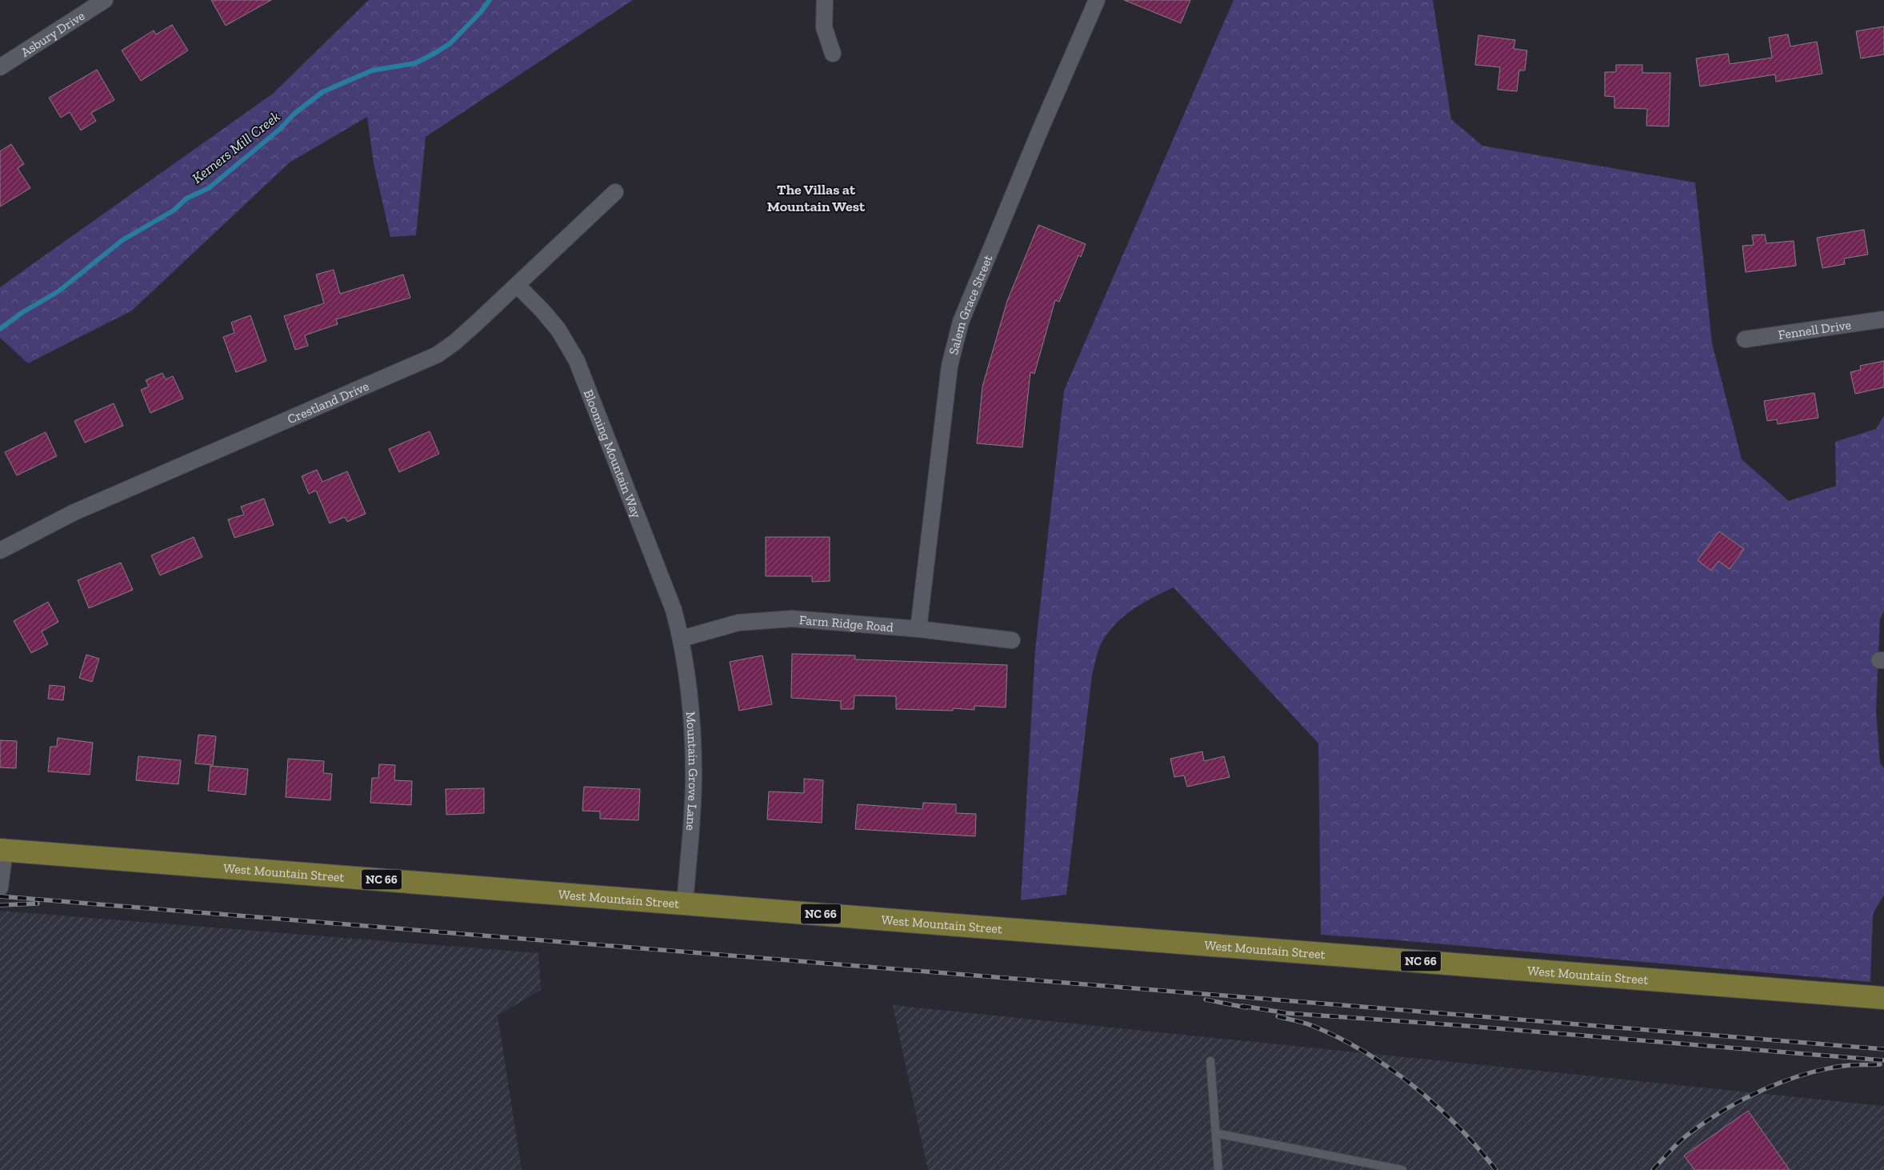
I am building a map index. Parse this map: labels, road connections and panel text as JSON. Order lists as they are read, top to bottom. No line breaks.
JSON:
{"streets":{"main road":["West Mountain Street","NC 66"],"street":["Asbury Drive","Salem Grace Street","Fennell Drive","Crestland Drive","Blooming Mountain Way","Farm Ridge Road","Mountain Grove Lane"]},"crossings":[["Salem Grace Street","Farm Ridge Road"],["Crestland Drive","Blooming Mountain Way"],["Blooming Mountain Way","Farm Ridge Road"],["Blooming Mountain Way","Mountain Grove Lane"],["Farm Ridge Road","Mountain Grove Lane"],["Mountain Grove Lane","West Mountain Street"]],"districts":["The Villas at Mountain West"],"water":["Kerners Mill Creek"]}
